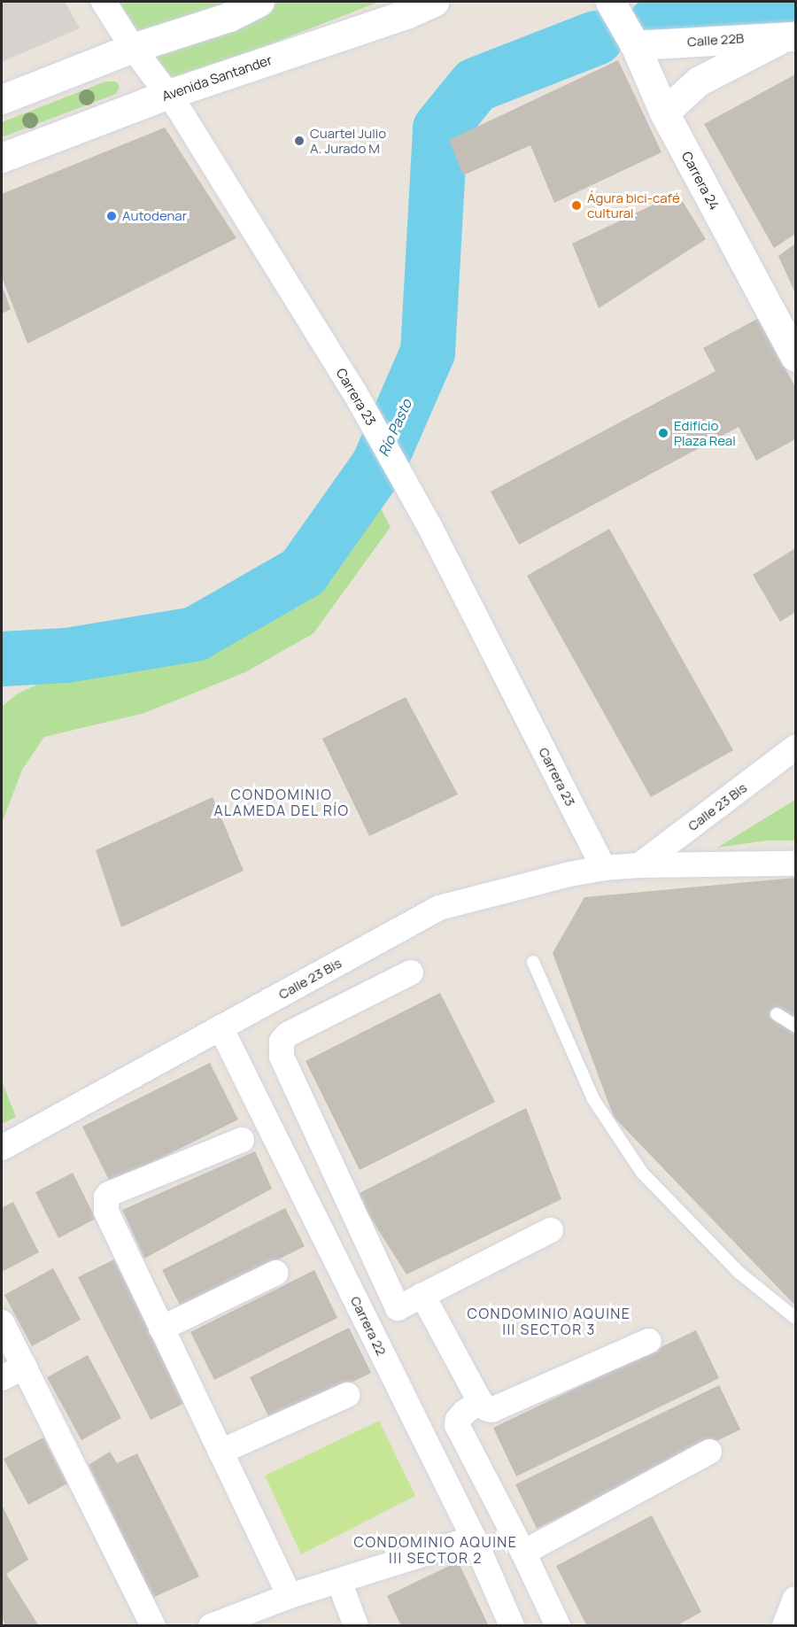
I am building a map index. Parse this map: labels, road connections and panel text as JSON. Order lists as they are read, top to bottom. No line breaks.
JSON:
{"streets":{"main road":["Calle 22B","Avenida Santander","Carrera 24"],"street":["Carrera 23","Calle 23 Bis","Carrera 22"]},"crossings":[["Calle 22B","Carrera 24"],["Avenida Santander","Carrera 23"],["Carrera 23","Calle 23 Bis"],["Calle 23 Bis","Carrera 22"]],"districts":["CONDOMINIO ALAMEDA DEL RÍO","CONDOMINIO AQUINE III SECTOR 3","CONDOMINIO AQUINE III SECTOR 2"],"water":["Río Pasto"],"places":["Cuartel Julio A. Jurado M","Águra bici-café cultural","Autodenar","Edificio Plaza Real"]}
